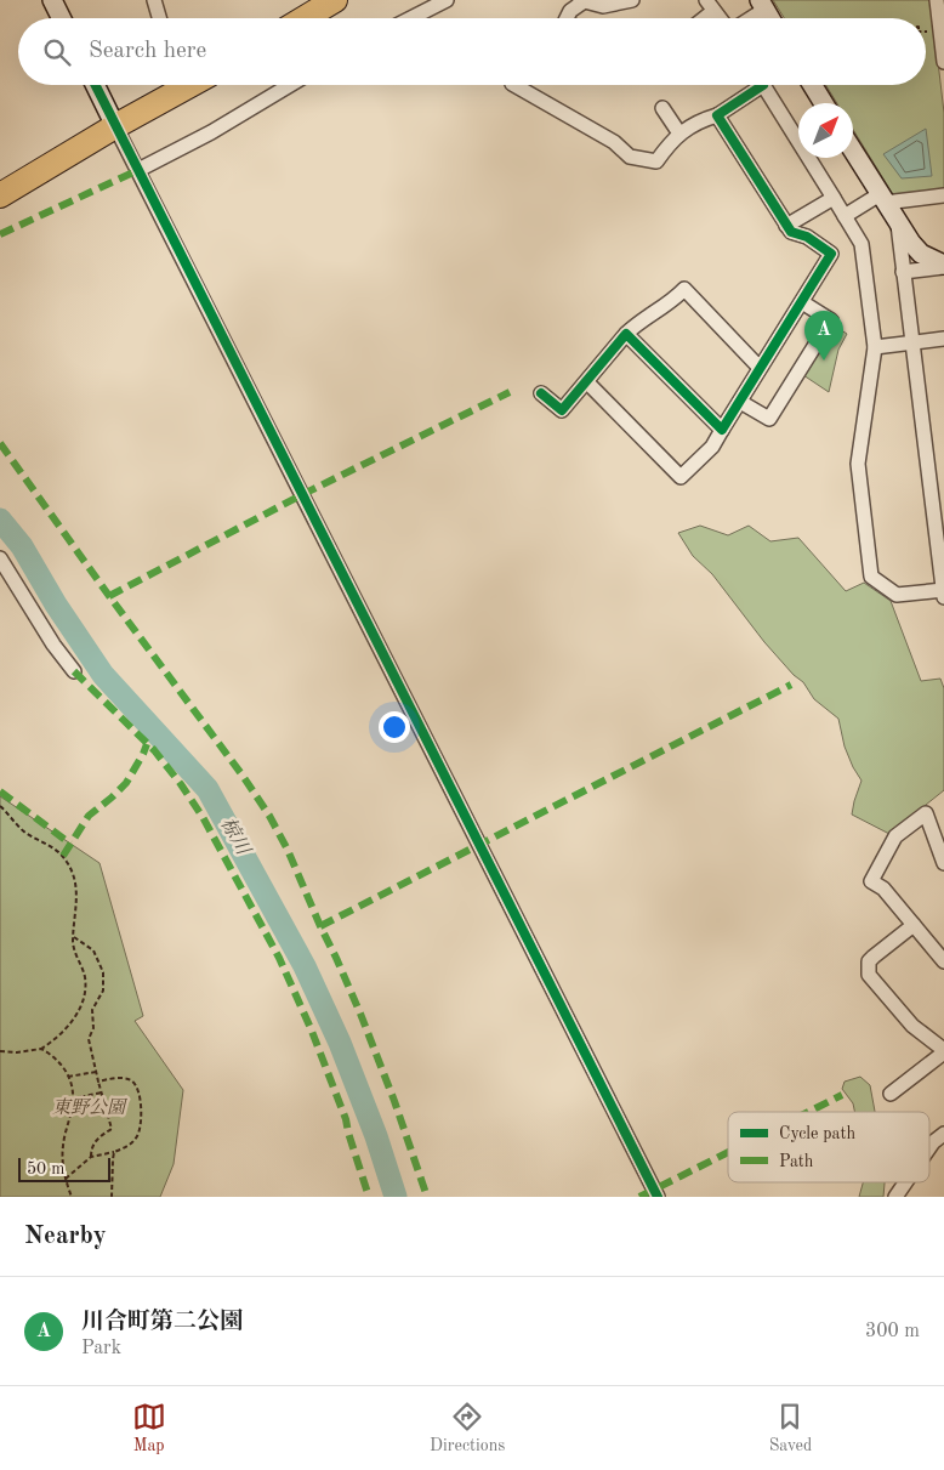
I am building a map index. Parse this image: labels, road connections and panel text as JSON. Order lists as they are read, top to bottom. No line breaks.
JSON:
{"water":["椋川"],"parks":["東野公園"],"legend":["Cycle path","Path"],"scale_bar":"50 m","north":"top right","page":{"search":"Search here","pins":"A","scale":"50 m","heading":"Nearby","list":[{"mark":"A","name":"川合町第二公園","note":"Park","value":"300 m"}],"nav":["Map","Directions","Saved"]}}
